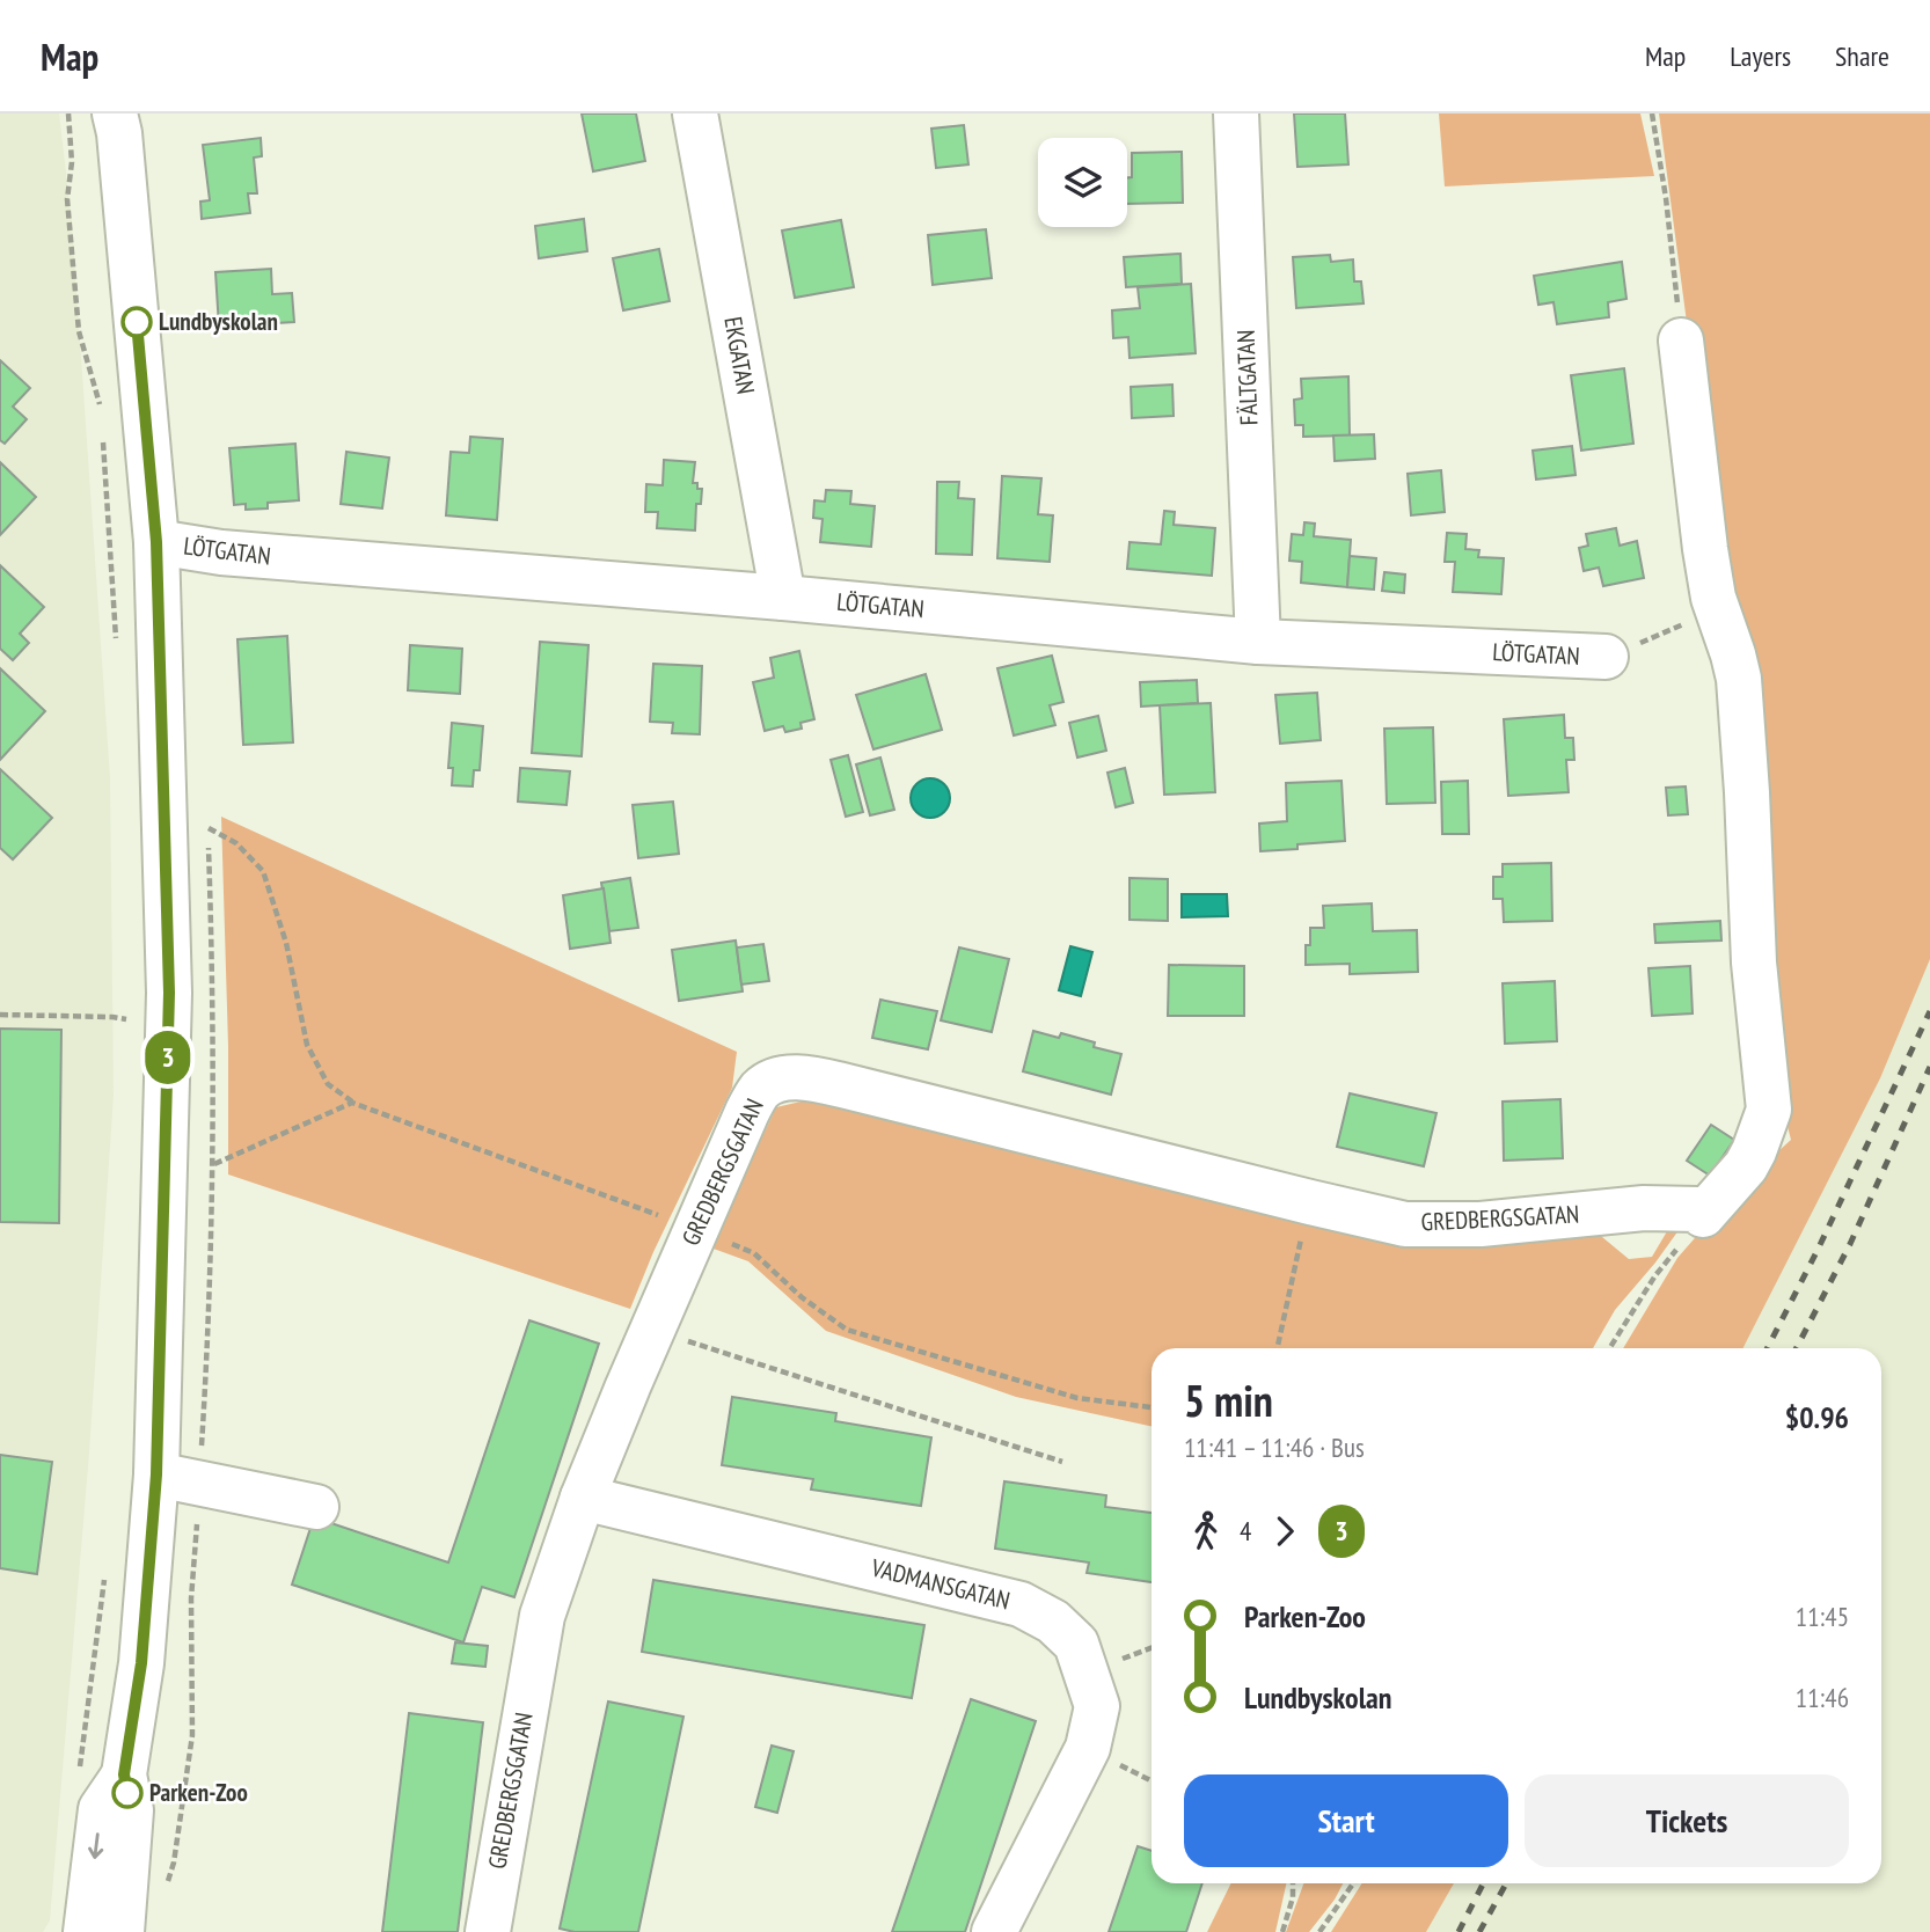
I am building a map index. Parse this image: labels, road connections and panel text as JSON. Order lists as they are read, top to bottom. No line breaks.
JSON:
{"streets":{"street":["EKGATAN","FÄLTGATAN","LÖTGATAN","GREDBERGSGATAN","VADMANSGATAN"]},"crossings":[["EKGATAN","LÖTGATAN"],["FÄLTGATAN","LÖTGATAN"],["GREDBERGSGATAN","VADMANSGATAN"]],"places":["Lundbyskolan","Parken-Zoo"],"lines":["bus line 3"],"page":{"header":"Map","nav":["Map","Layers","Share"],"on_map":"3","heading":["5 min","11:41 – 11:46 · Bus","$0.96"],"legs":["4","3"],"list":[{"name":"Parken-Zoo","value":"11:45"},{"name":"Lundbyskolan","value":"11:46"}],"buttons":["Start","Tickets"]}}
